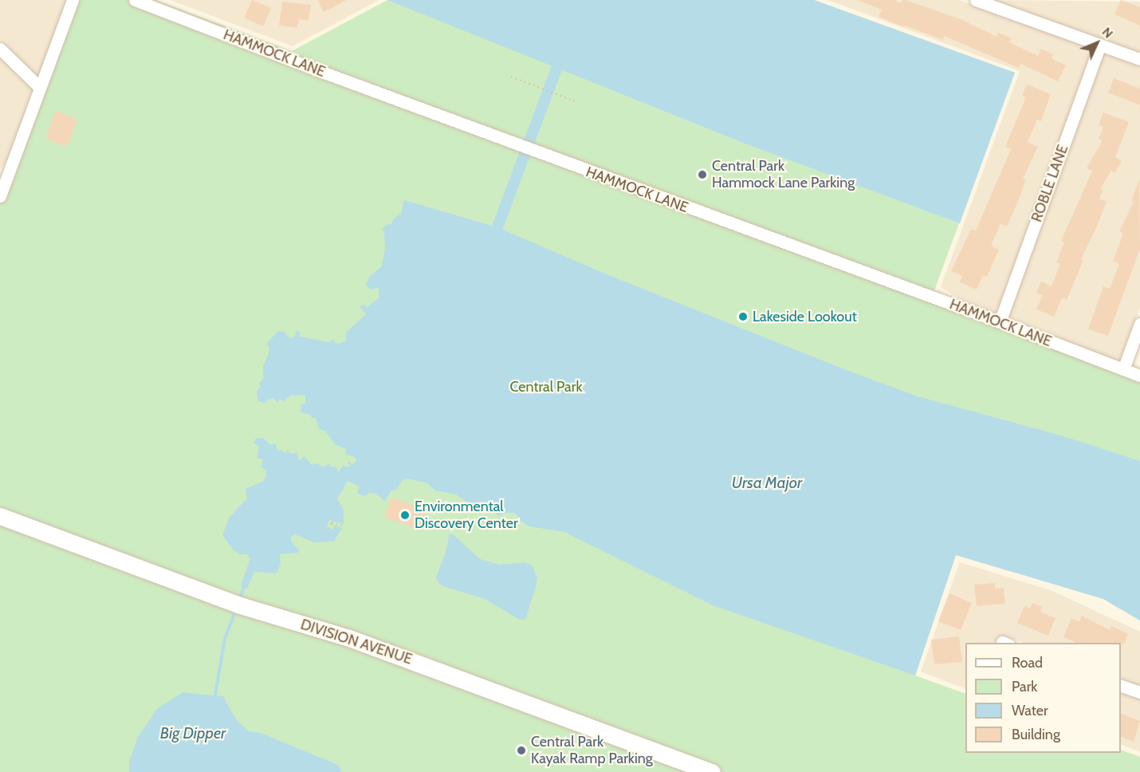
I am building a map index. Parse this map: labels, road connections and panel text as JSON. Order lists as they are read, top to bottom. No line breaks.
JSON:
{"streets":{"street":["HAMMOCK LANE","ROBLE LANE","DIVISION AVENUE"]},"crossings":[["HAMMOCK LANE","ROBLE LANE"]],"water":["Ursa Major","Big Dipper"],"parks":["Central Park"],"places":["Central Park Hammock Lane Parking","Lakeside Lookout","Environmental Discovery Center","Central Park Kayak Ramp Parking"],"legend":["Road","Park","Water","Building"],"north":"top right"}
